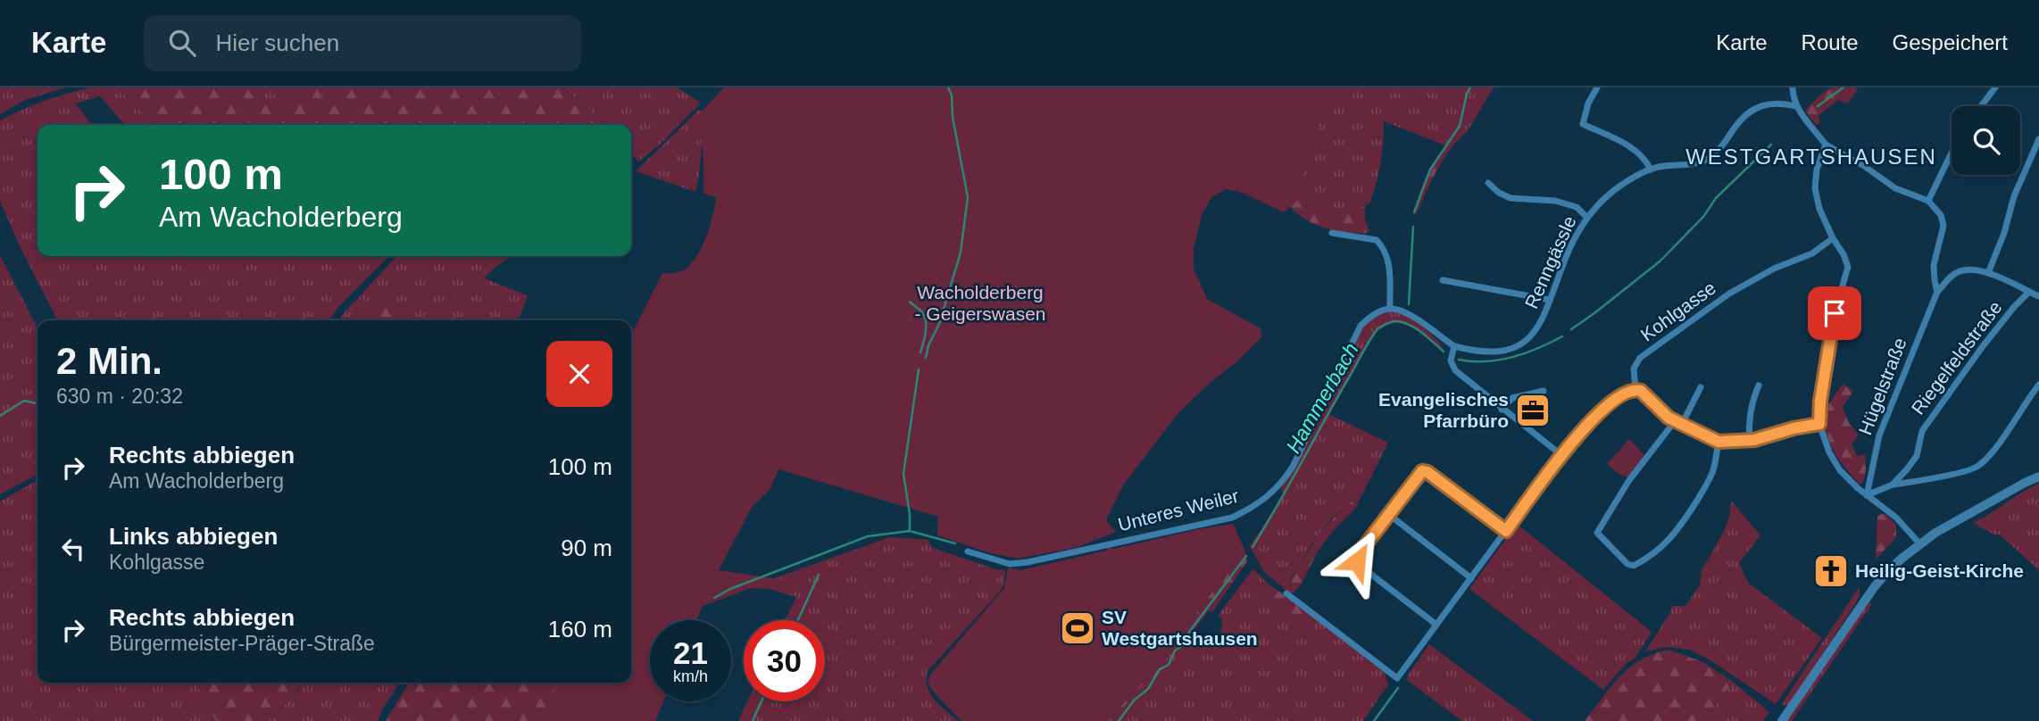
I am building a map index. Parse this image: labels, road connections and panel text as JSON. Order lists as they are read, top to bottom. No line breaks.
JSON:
{"streets":{"street":["Renngässle","Kohlgasse","Riegelfeldstraße","Hügelstraße","Unteres Weiler"]},"crossings":[["Riegelfeldstraße","Hügelstraße"]],"districts":["WESTGARTSHAUSEN"],"water":["Hammerbach"],"parks":["Wacholderberg - Geigerswasen"],"places":{"office":["Evangelisches Pfarrbüro"],"church":["Heilig-Geist-Kirche"],"sports":["SV Westgartshausen"]},"page":{"header":"Karte","search":"Hier suchen","nav":["Karte","Route","Gespeichert"],"turn":["100 m","Am Wacholderberg"],"heading":["2 Min.","630 m · 20:32"],"list":[{"name":"Rechts abbiegen","note":"Am Wacholderberg","value":"100 m"},{"name":"Links abbiegen","note":"Kohlgasse","value":"90 m"},{"name":"Rechts abbiegen","note":"Bürgermeister-Präger-Straße","value":"160 m"}],"speed":"21 km/h","limit":"30"}}
